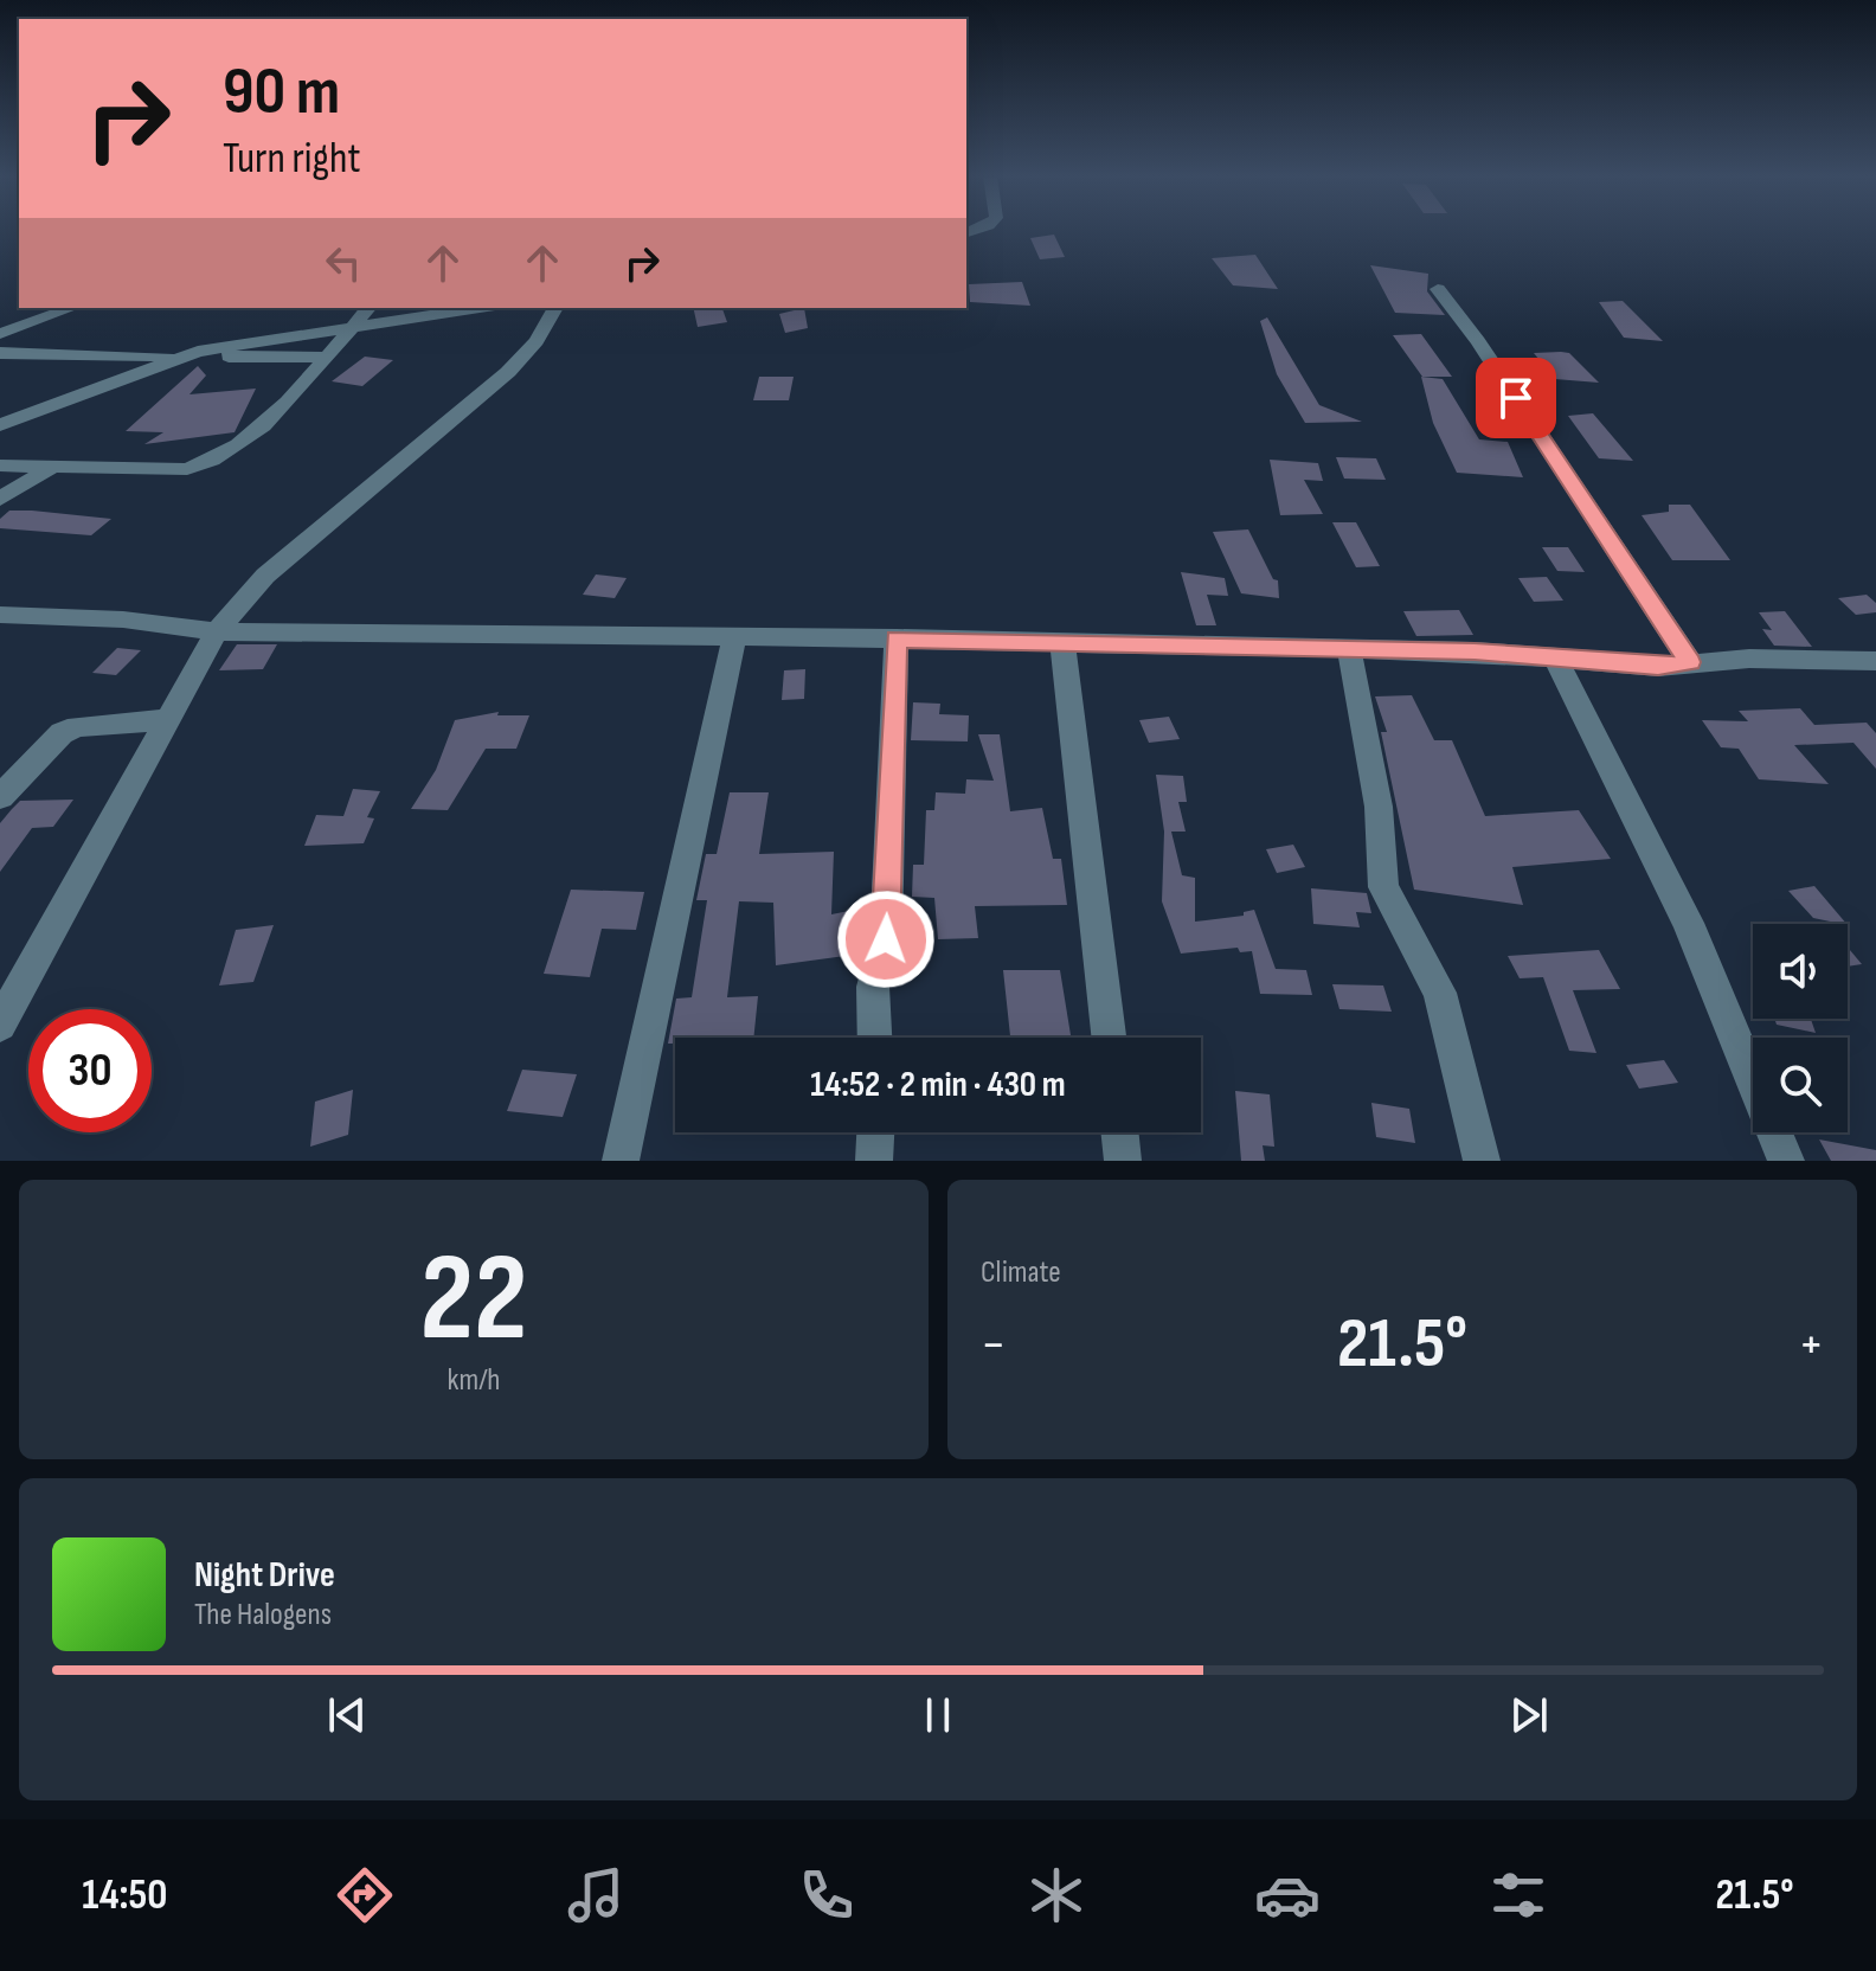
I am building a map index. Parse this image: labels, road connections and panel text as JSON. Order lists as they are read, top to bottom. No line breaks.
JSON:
{"page":{"turn":["90 m","Turn right"],"limit":"30","trip":"14:52 · 2 min · 430 m","tile":[["22","km/h"],"Climate"],"heat":["−","21.5°","+"],"song":["Night Drive","The Halogens"],"tabs":["14:50","21.5°"]}}
